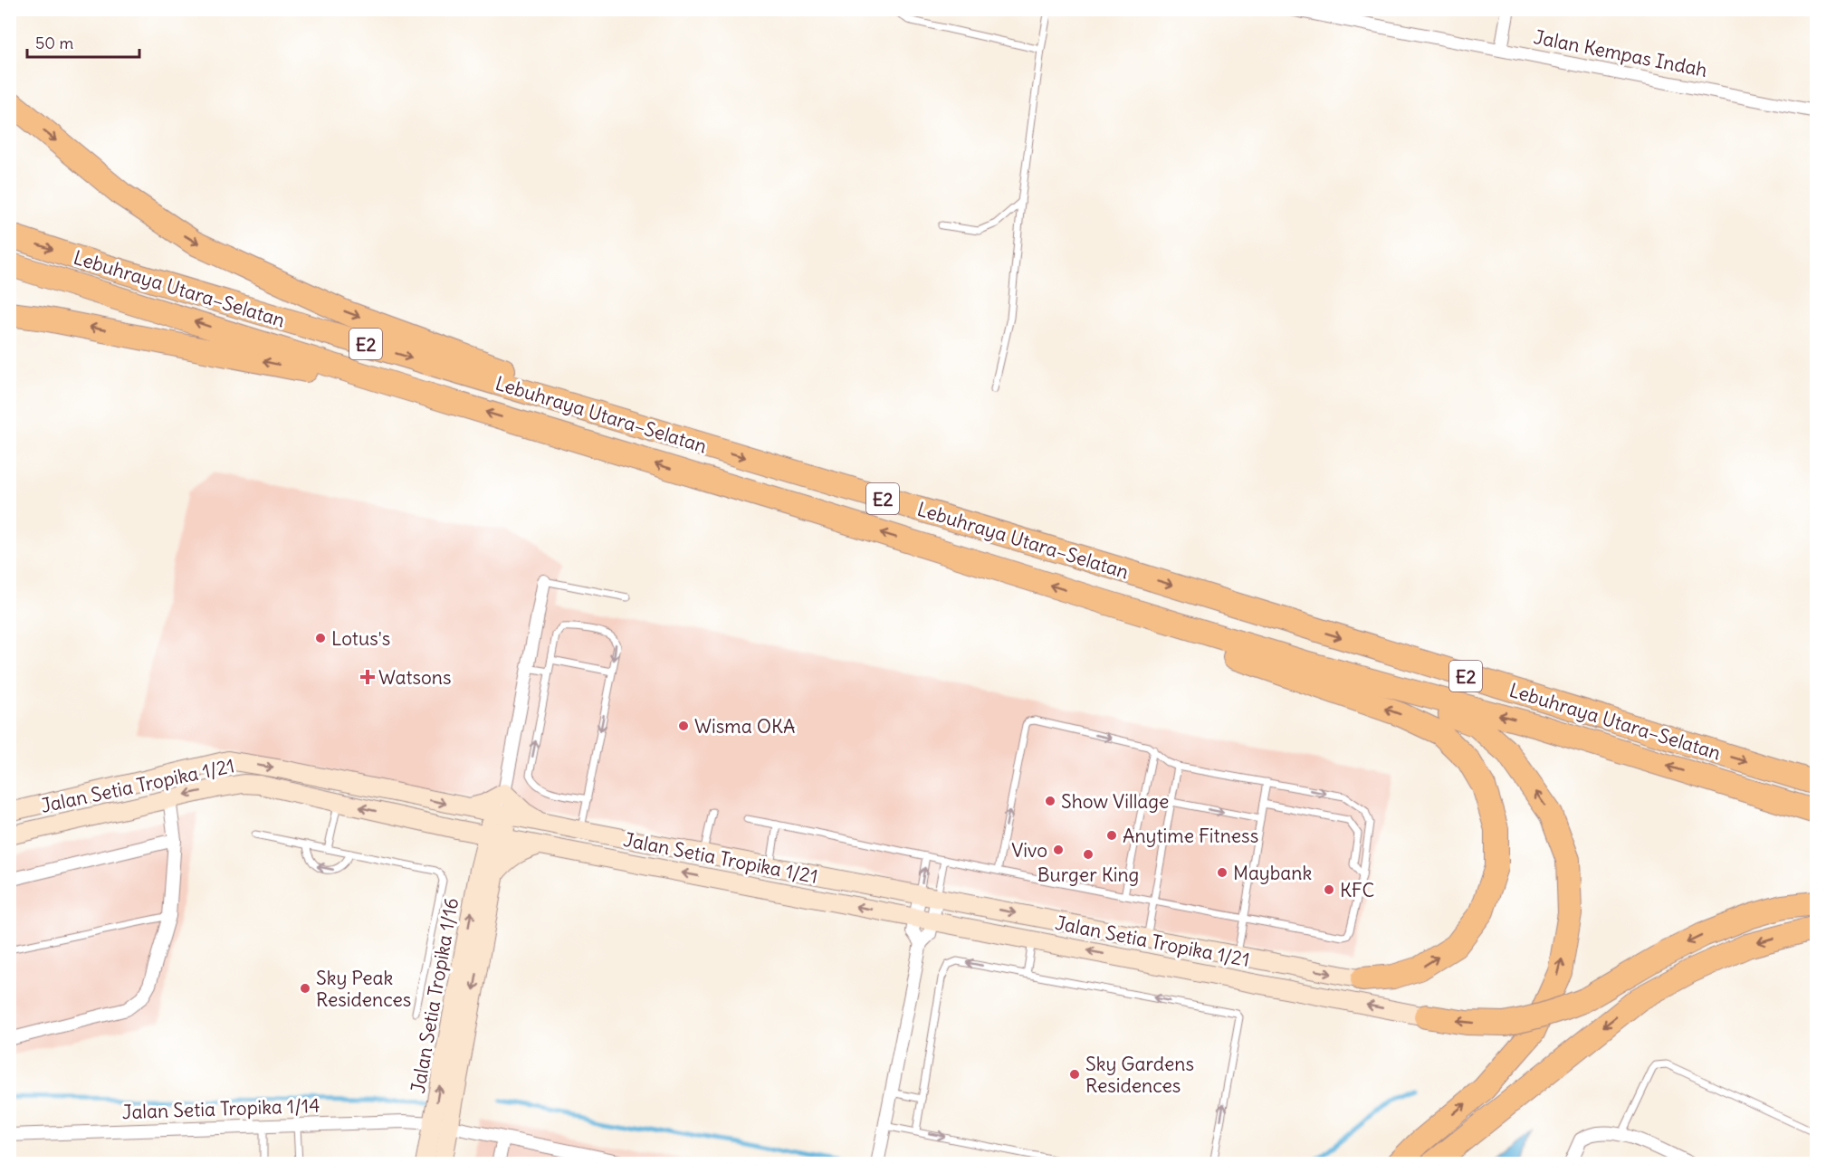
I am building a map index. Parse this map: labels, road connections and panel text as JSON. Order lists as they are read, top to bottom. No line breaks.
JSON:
{"streets":{"highway":["Lebuhraya Utara–Selatan","E2"],"street":["Jalan Kempas Indah","Jalan Setia Tropika 1/21","Jalan Setia Tropika 1/16","Jalan Setia Tropika 1/14"]},"crossings":[["Jalan Setia Tropika 1/21","Jalan Setia Tropika 1/16"],["Jalan Setia Tropika 1/16","Jalan Setia Tropika 1/14"]],"places":{"other":["Lotus's","Wisma OKA","Show Village","Anytime Fitness","Vivo","Burger King","Maybank","KFC","Sky Peak Residences","Sky Gardens Residences"],"health":["Watsons"]},"scale_bar":"50 m"}
